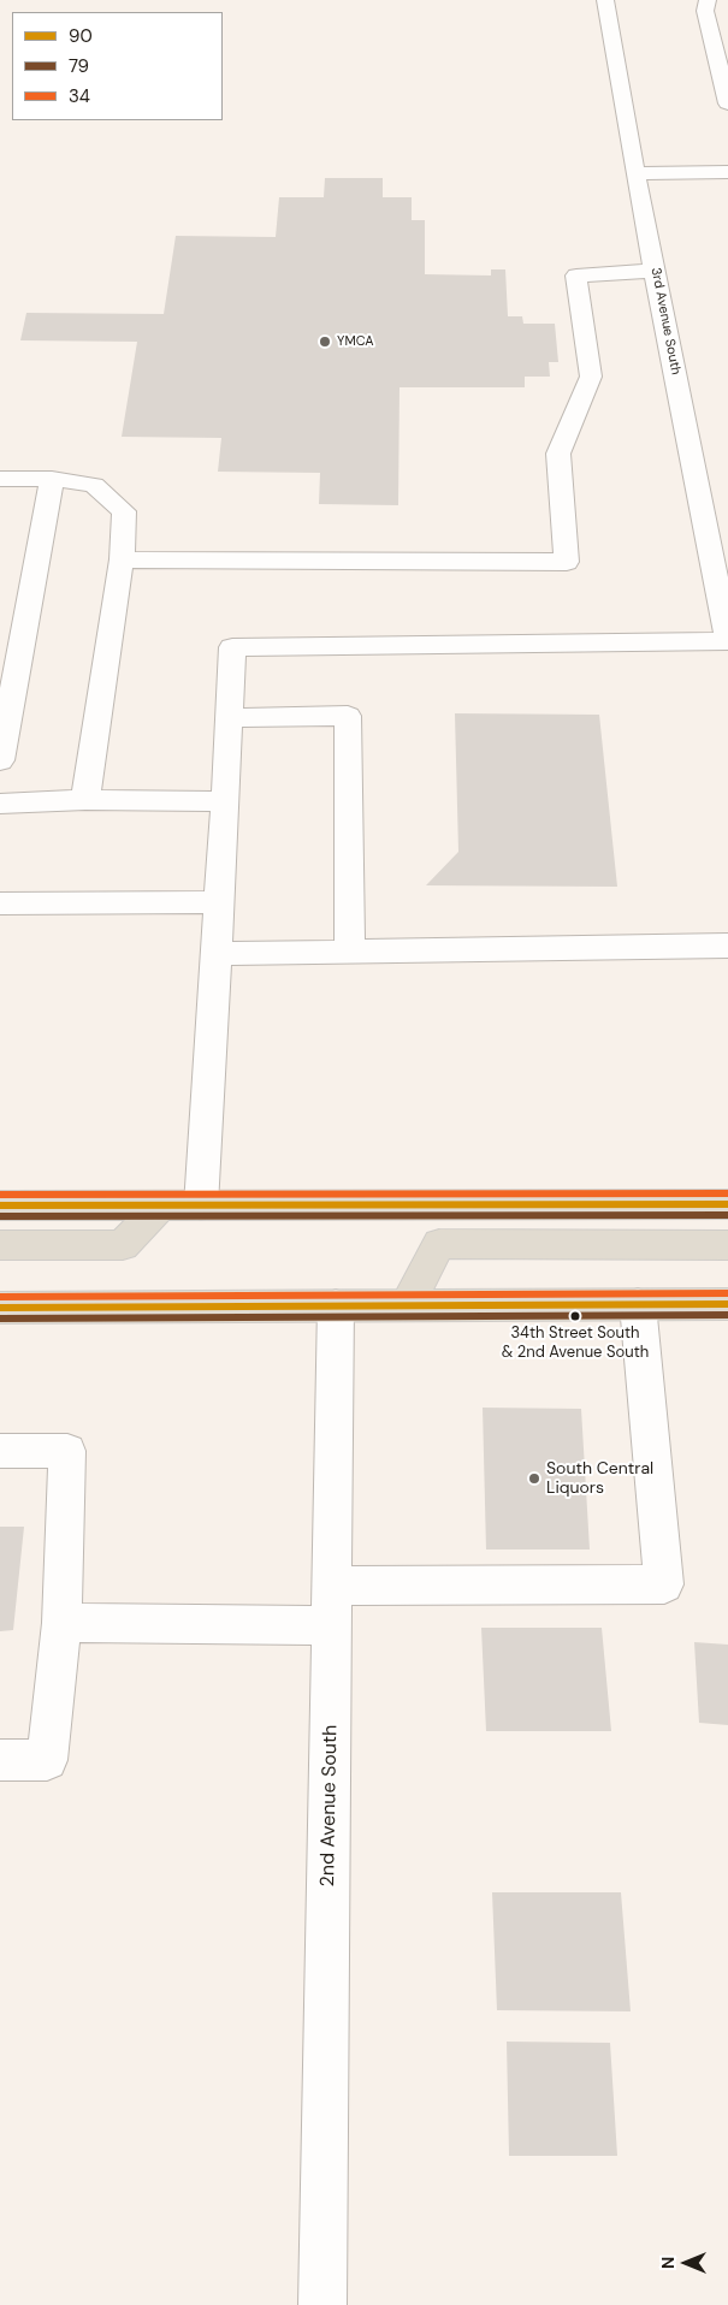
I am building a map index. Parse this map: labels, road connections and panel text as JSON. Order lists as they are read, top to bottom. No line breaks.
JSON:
{"streets":{"street":["3rd Avenue South","2nd Avenue South"]},"places":["YMCA","34th Street South & 2nd Avenue South","South Central Liquors"],"lines":["transit line 34","transit line 90","transit line 79"],"legend":["90","79","34"],"north":"left"}
